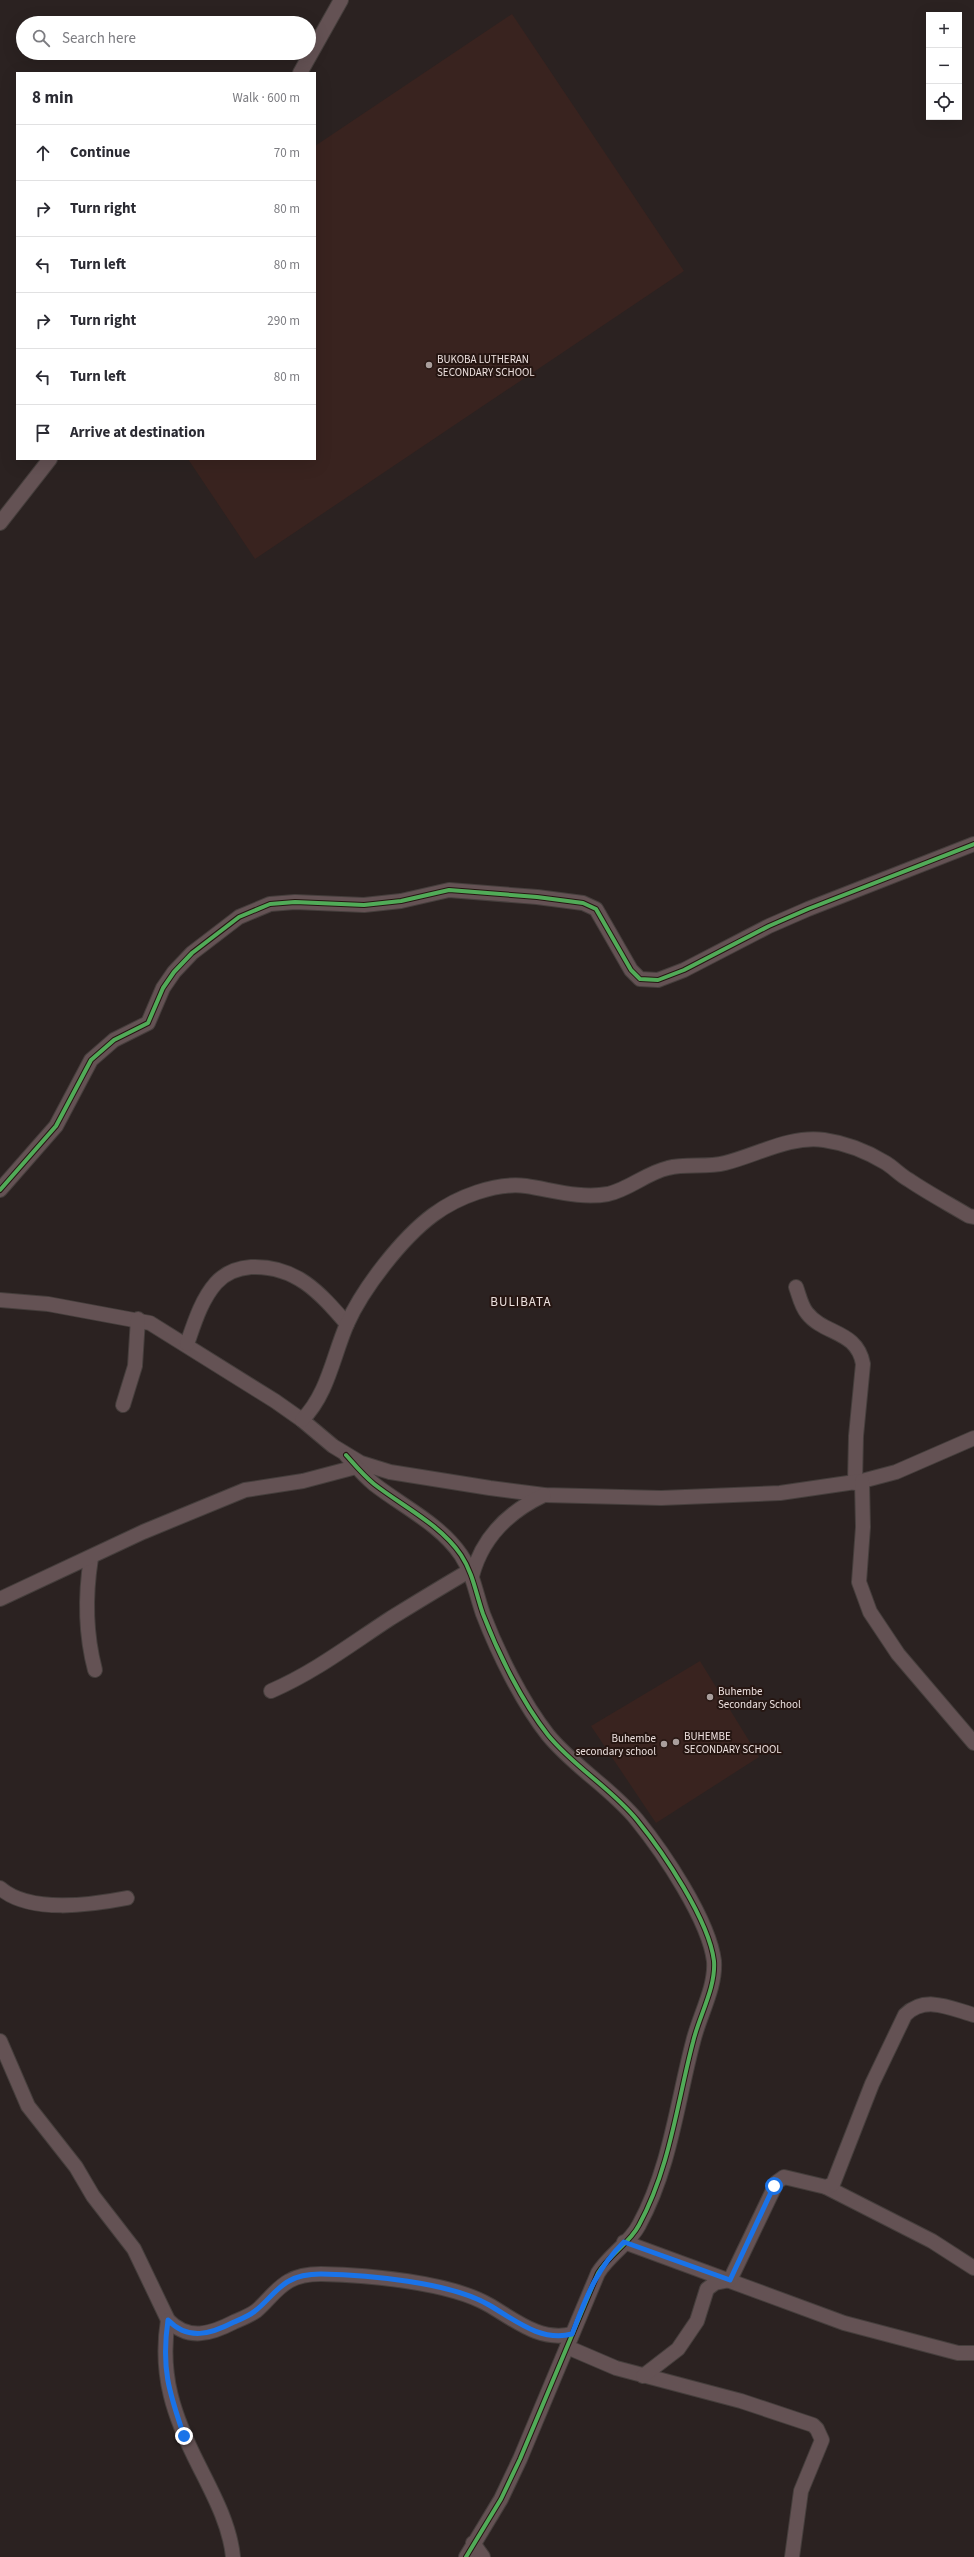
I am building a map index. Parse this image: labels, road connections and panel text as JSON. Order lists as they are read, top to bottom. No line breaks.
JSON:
{"districts":["BULIBATA"],"places":["BUKOBA LUTHERAN SECONDARY SCHOOL","Buhembe Secondary School","BUHEMBE SECONDARY SCHOOL","Buhembe secondary school"],"page":{"map_buttons":["+","−"],"search":"Search here","heading":["8 min","Walk · 600 m"],"list":[["Continue","70 m"],["Turn right","80 m"],["Turn left","80 m"],["Turn right","290 m"],["Turn left","80 m"],"Arrive at destination"]}}
